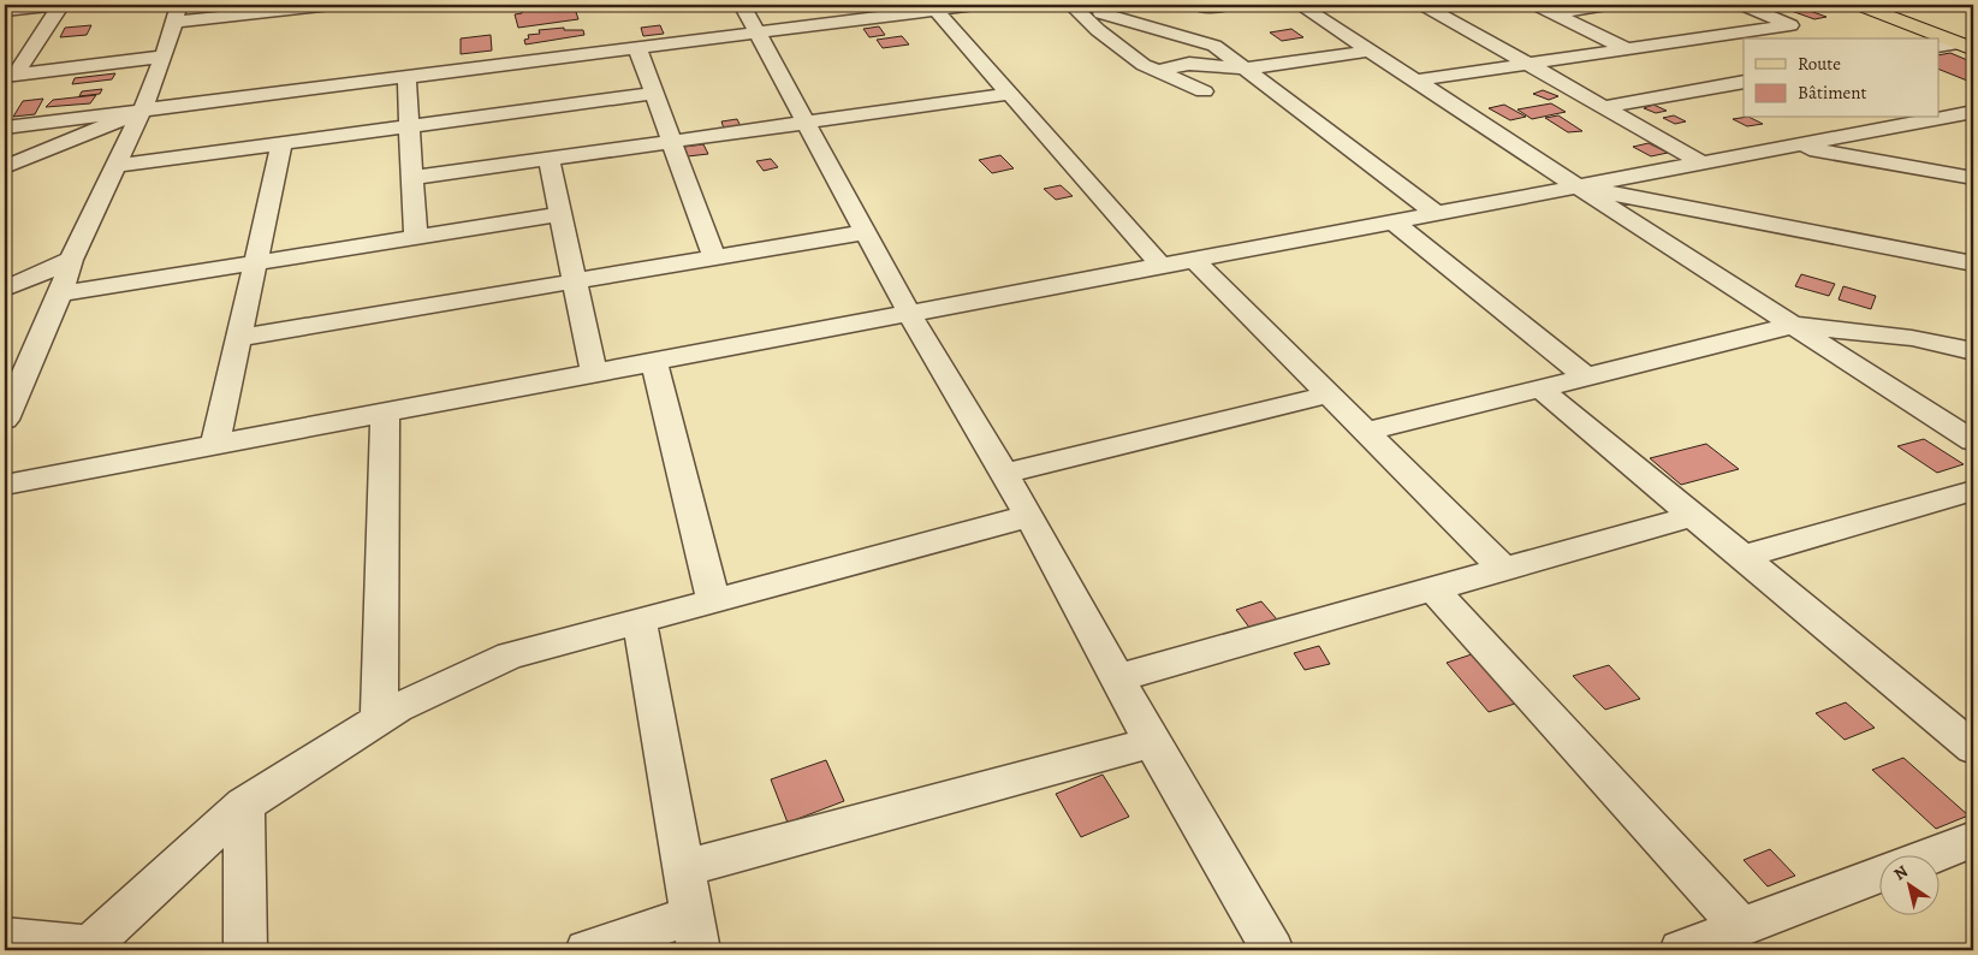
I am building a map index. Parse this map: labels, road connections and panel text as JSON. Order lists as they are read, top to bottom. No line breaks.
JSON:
{"legend":["Route","Bâtiment"],"north":"top left"}
